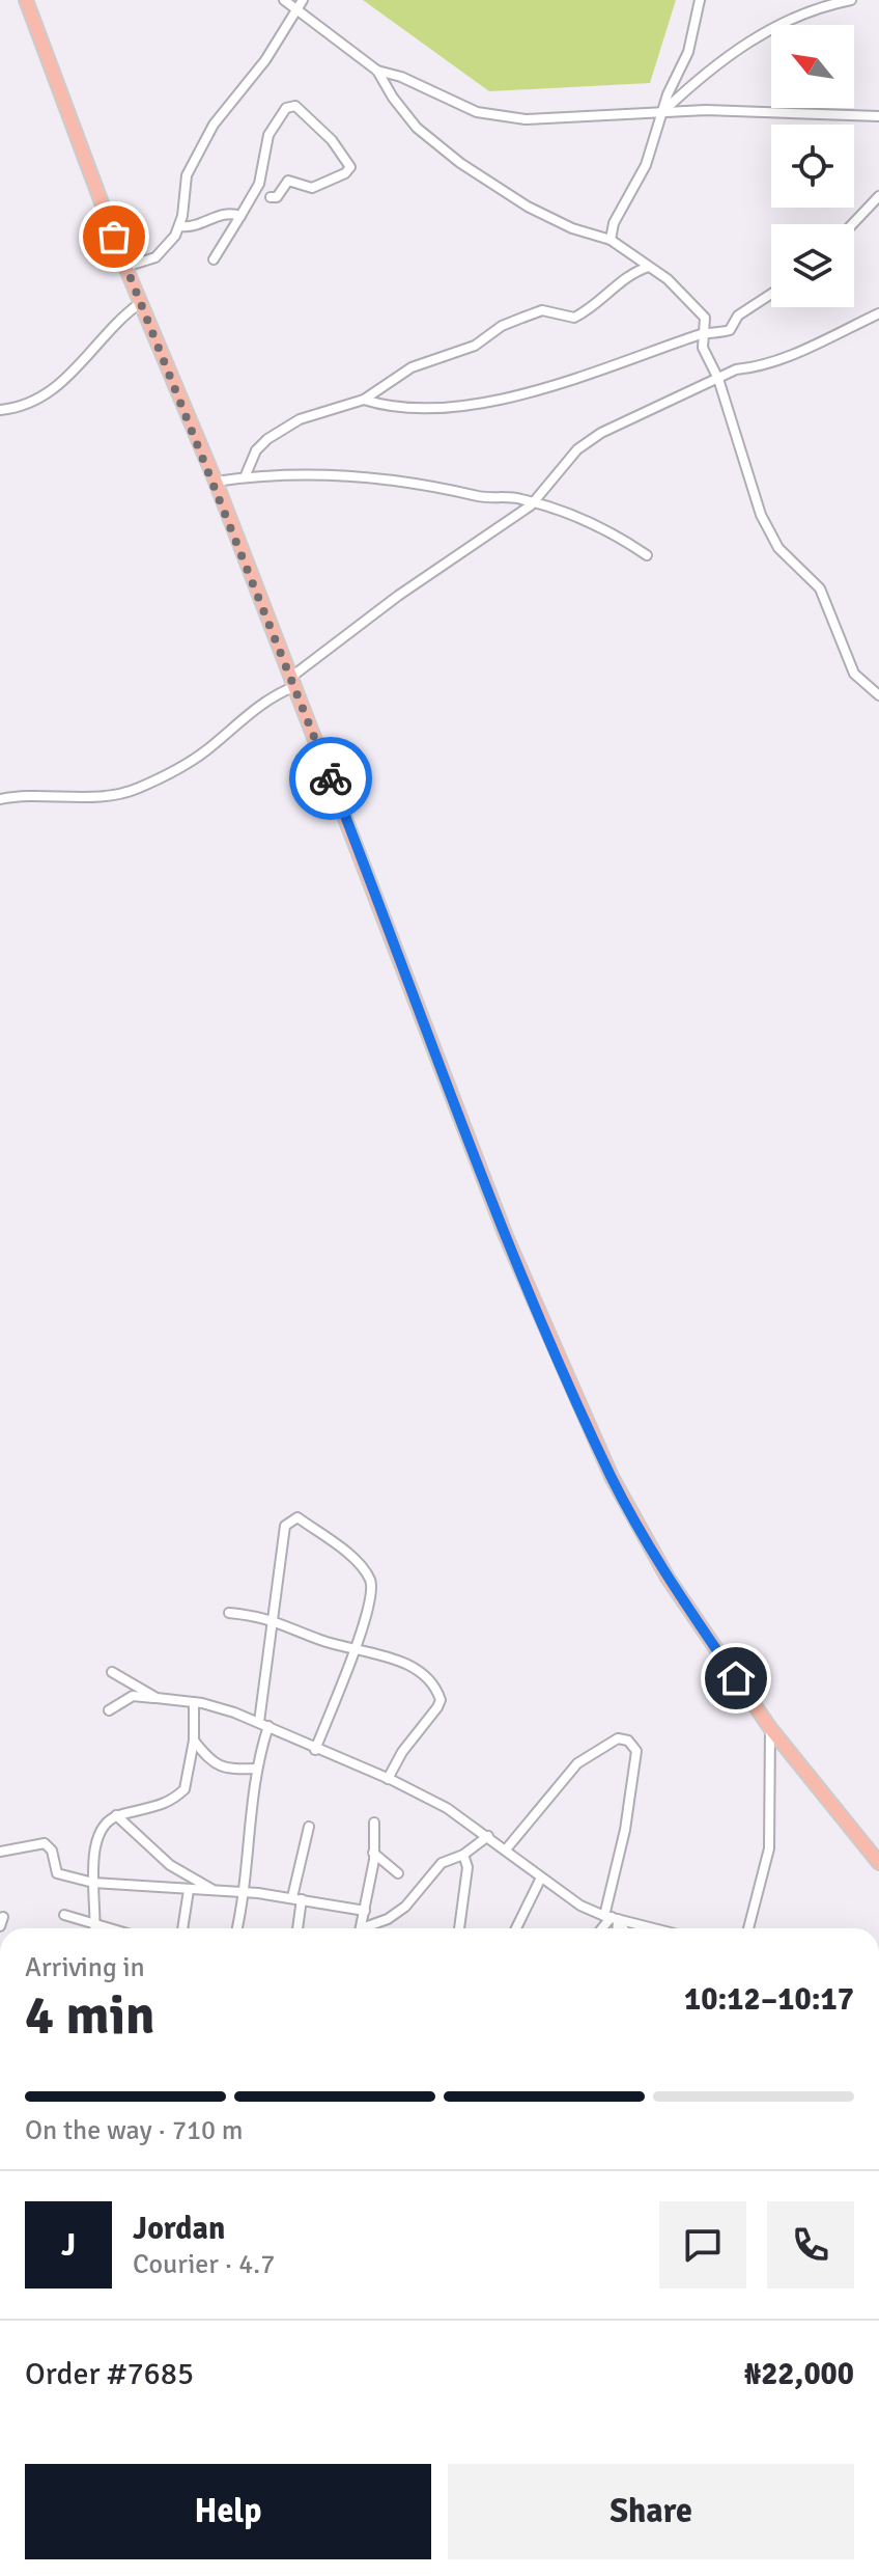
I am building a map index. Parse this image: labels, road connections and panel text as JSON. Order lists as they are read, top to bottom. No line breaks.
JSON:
{"north":"top left","page":{"heading":["4 min","Arriving in","10:12–10:17"],"panel":["Jordan","Courier · 4.7","Order #7685","₦22,000"],"bar":"On the way · 710 m","round":"J","buttons":["Help","Share"]}}
